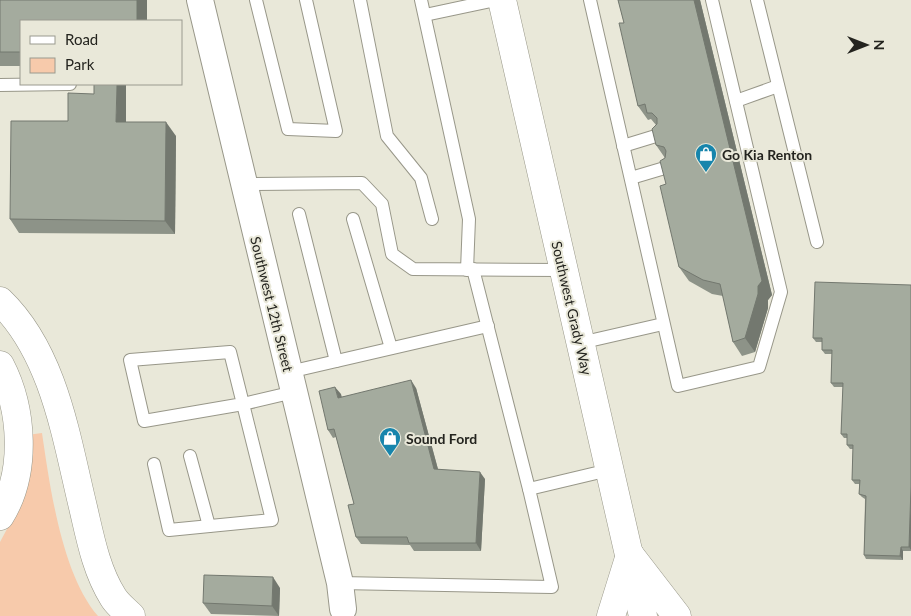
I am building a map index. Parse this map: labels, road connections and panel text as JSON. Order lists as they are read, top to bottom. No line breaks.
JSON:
{"streets":{"main road":["Southwest Grady Way"],"street":["Southwest 12th Street"]},"places":{"shop":["Go Kia Renton","Sound Ford"]},"legend":["Road","Park"],"north":"right"}
